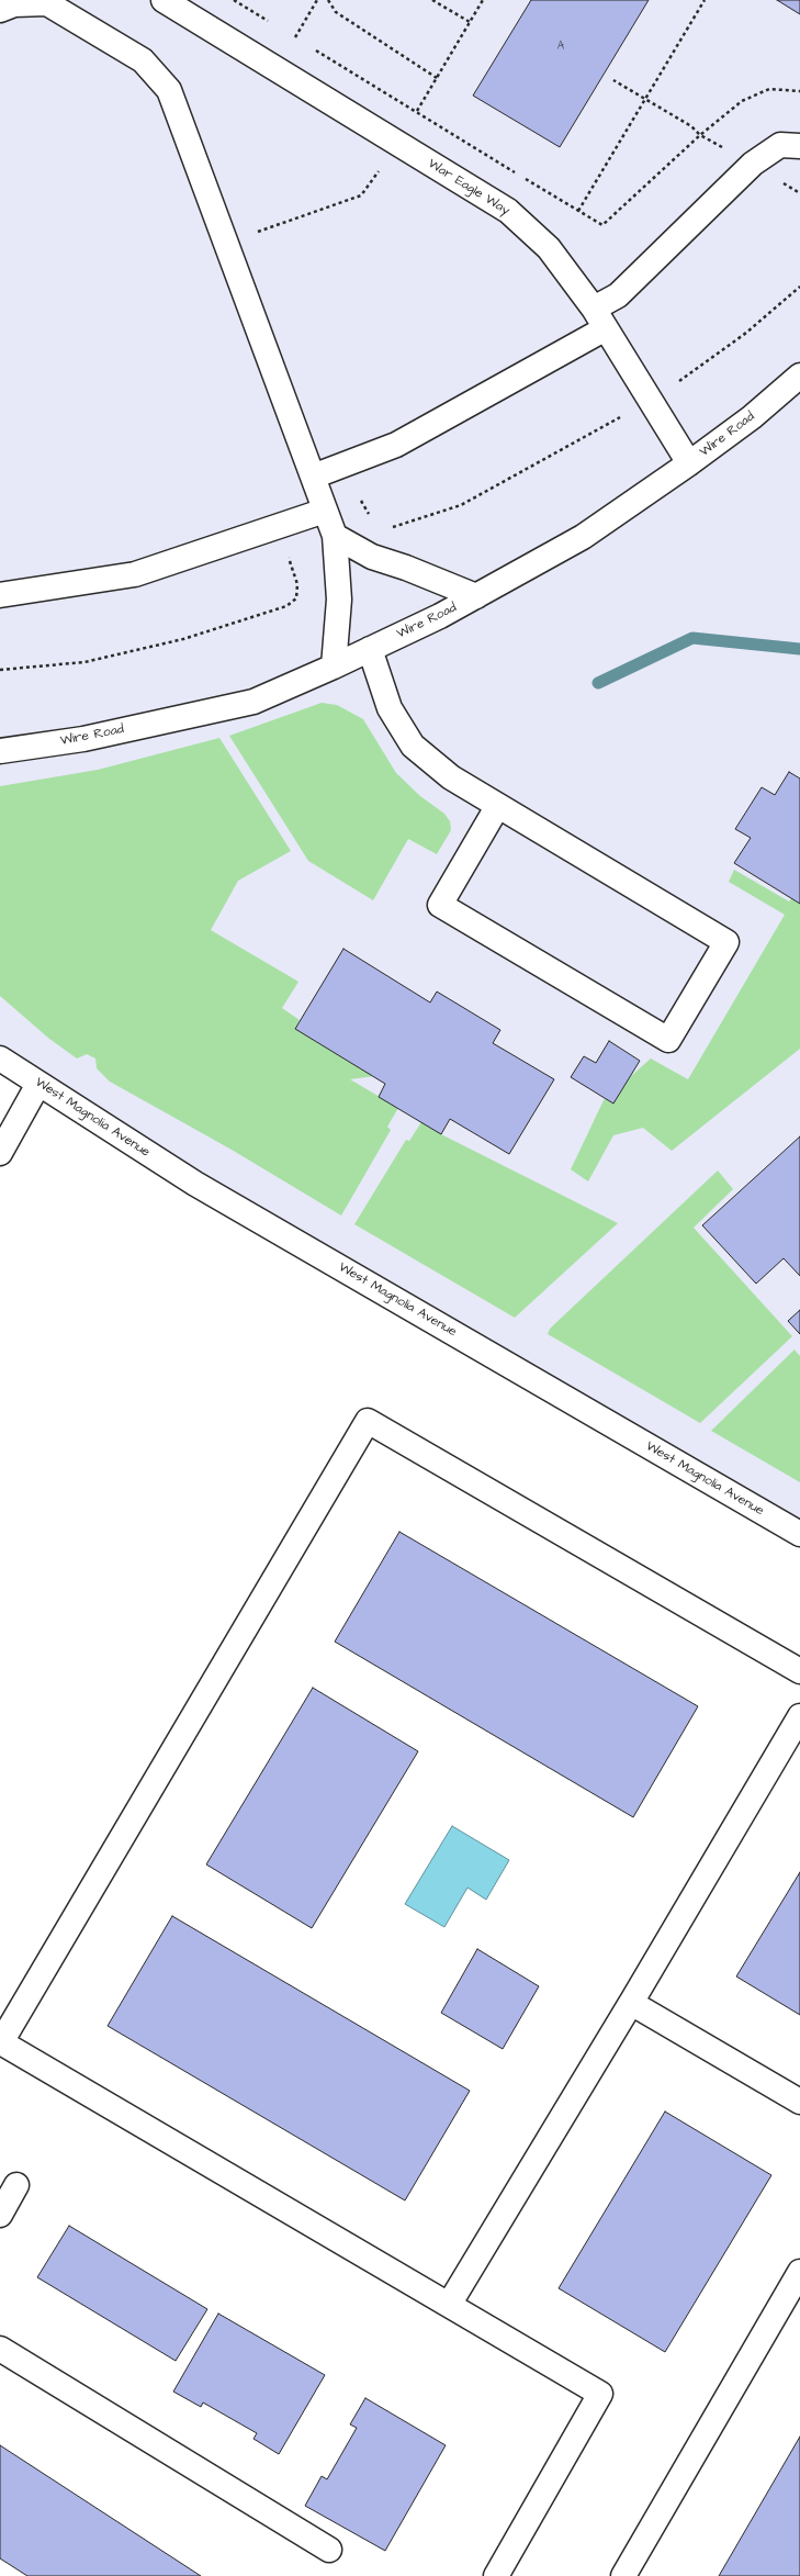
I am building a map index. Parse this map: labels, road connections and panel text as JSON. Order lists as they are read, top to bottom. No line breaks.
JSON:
{"streets":{"street":["War Eagle Way","Wire Road","West Magnolia Avenue"]},"crossings":[["War Eagle Way","Wire Road"]],"house_numbers":["A"]}
